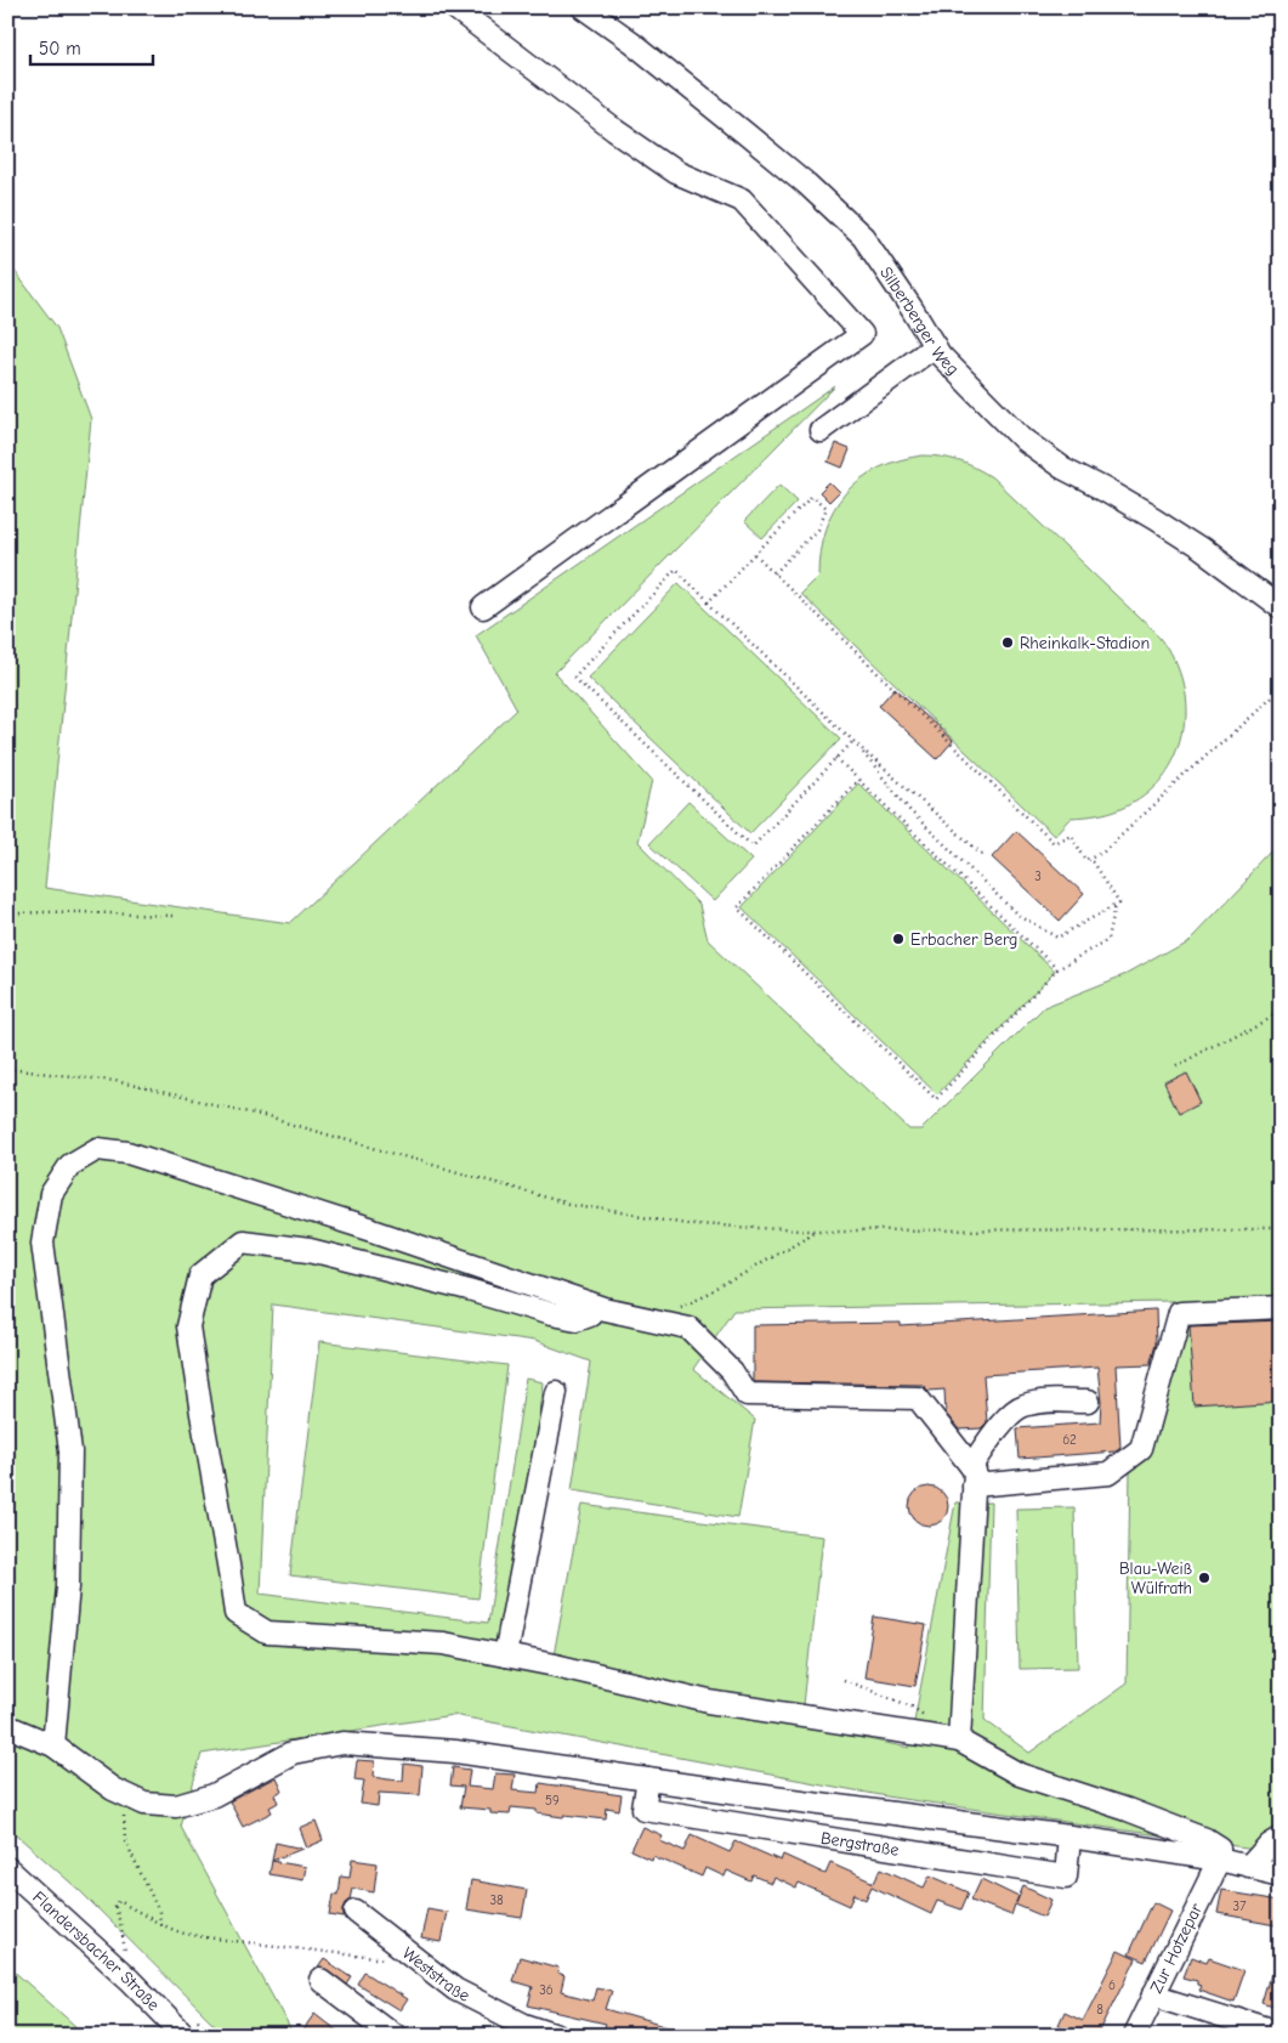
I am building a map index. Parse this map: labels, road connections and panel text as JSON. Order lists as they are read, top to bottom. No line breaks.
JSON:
{"streets":{"street":["Silberberger Weg","Bergstraße","Zur Hotzepar","Flandersbacher Straße","Weststraße"]},"crossings":[["Bergstraße","Zur Hotzepar"]],"places":["Rheinkalk-Stadion","Erbacher Berg","Blau-Weiß Wülfrath"],"house_numbers":["3","62","59","38","37","6","36","8"],"scale_bar":"50 m"}
